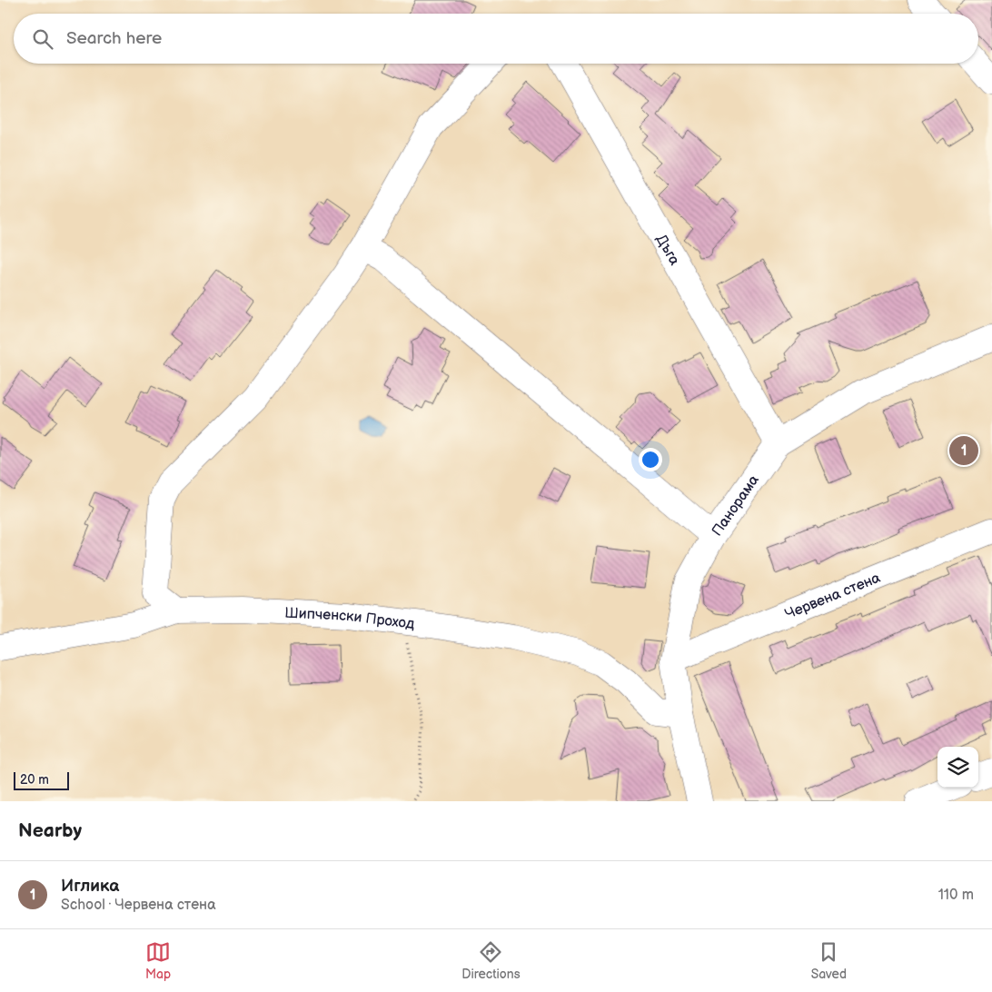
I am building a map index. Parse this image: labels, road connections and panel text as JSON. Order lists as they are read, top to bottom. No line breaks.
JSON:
{"streets":{"street":["Дъга","Панорама","Червена стена","Шипченски Проход"]},"crossings":[["Дъга","Панорама"],["Панорама","Червена стена"],["Панорама","Шипченски Проход"]],"scale_bar":"20 m","page":{"search":"Search here","pins":"1","scale":"20 m","heading":"Nearby","list":[{"mark":"1","name":"Иглика","note":"School · Червена стена","value":"110 m"}],"nav":["Map","Directions","Saved"]}}
